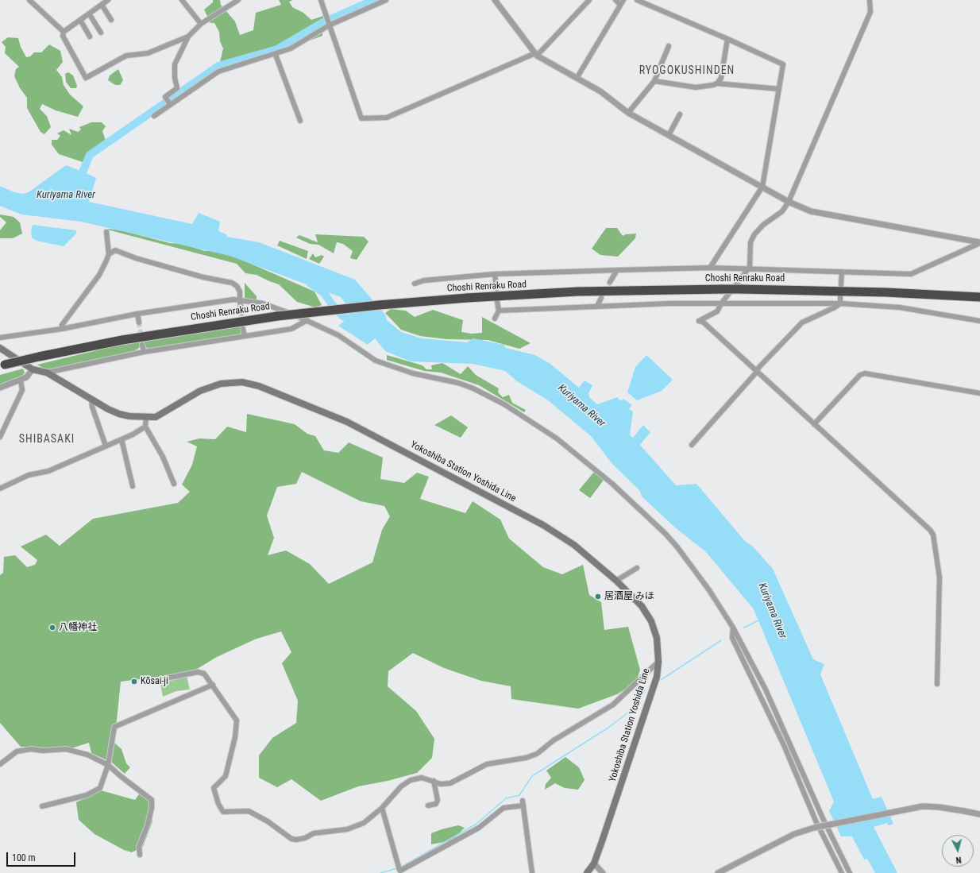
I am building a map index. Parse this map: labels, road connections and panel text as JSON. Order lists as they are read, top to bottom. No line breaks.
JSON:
{"streets":{"highway":["Choshi Renraku Road"],"main road":["Yokoshiba Station Yoshida Line"]},"districts":["RYOGOKUSHINDEN","SHIBASAKI"],"water":["Kuriyama River"],"places":["居酒屋 みほ","八幡神社","Kōsai-ji"],"scale_bar":"100 m","north":"bottom"}
